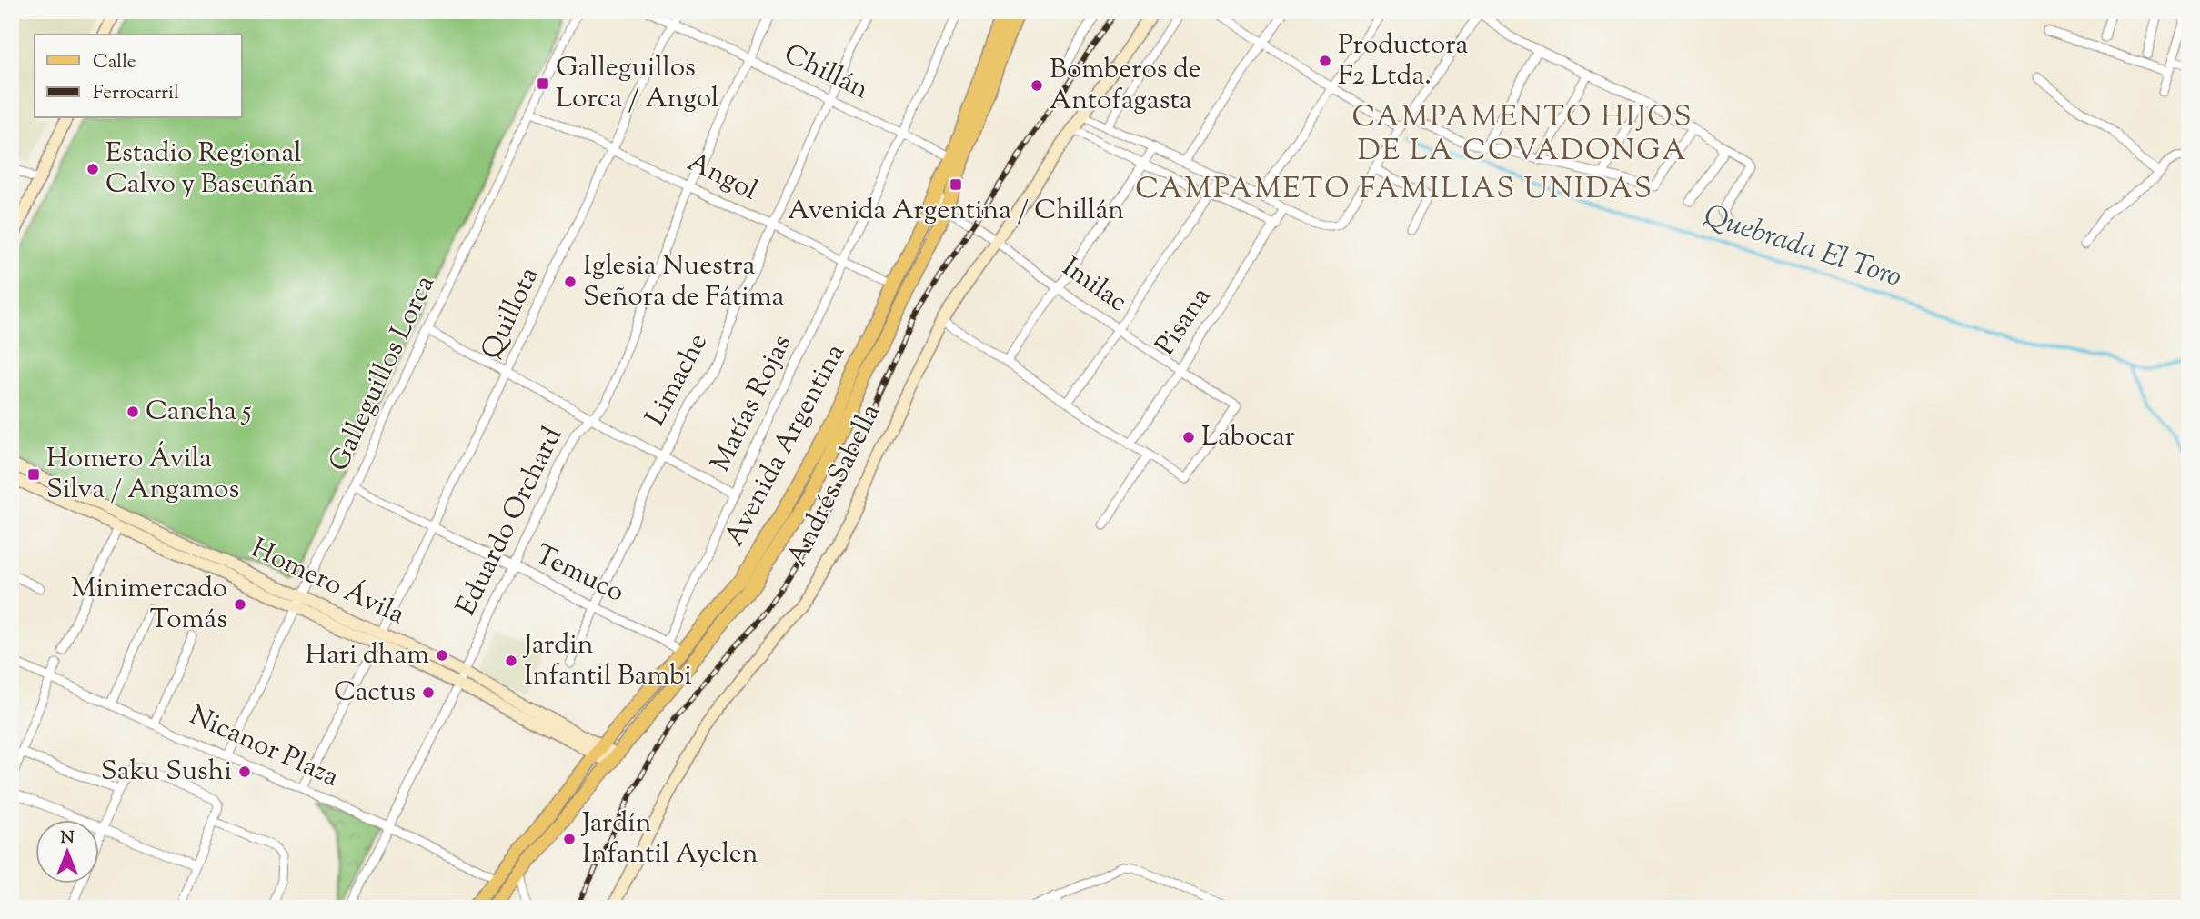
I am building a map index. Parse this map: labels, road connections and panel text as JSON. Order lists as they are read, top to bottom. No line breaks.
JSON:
{"streets":{"main road":["Avenida Argentina","Andrés Sabella","Homero Ávila"],"street":["Chillán","Angol","Imilac","Quillota","Pisana","Galleguillos Lorca","Limache","Matías Rojas","Eduardo Orchard","Temuco","Nicanor Plaza"]},"crossings":[["Chillán","Quillota"],["Chillán","Limache"],["Chillán","Matías Rojas"],["Chillán","Avenida Argentina"],["Chillán","Eduardo Orchard"],["Angol","Quillota"],["Angol","Galleguillos Lorca"],["Angol","Limache"],["Angol","Matías Rojas"],["Angol","Avenida Argentina"],["Angol","Eduardo Orchard"],["Imilac","Pisana"],["Imilac","Avenida Argentina"],["Imilac","Andrés Sabella"],["Quillota","Temuco"],["Quillota","Homero Ávila"],["Quillota","Nicanor Plaza"],["Galleguillos Lorca","Temuco"],["Galleguillos Lorca","Homero Ávila"],["Galleguillos Lorca","Nicanor Plaza"],["Limache","Temuco"],["Matías Rojas","Temuco"],["Avenida Argentina","Temuco"],["Avenida Argentina","Homero Ávila"],["Avenida Argentina","Nicanor Plaza"],["Eduardo Orchard","Temuco"],["Eduardo Orchard","Homero Ávila"],["Eduardo Orchard","Nicanor Plaza"]],"districts":["CAMPAMENTO HIJOS DE LA COVADONGA","CAMPAMETO FAMILIAS UNIDAS"],"water":["Quebrada El Toro"],"places":{"other":["Productora F2 Ltda.","Bomberos de Antofagasta","Estadio Regional Calvo y Bascuñán","Iglesia Nuestra Señora de Fátima","Cancha 5","Labocar","Minimercado Tomás","Hari dham","Jardin Infantil Bambi","Cactus","Saku Sushi","Jardín Infantil Ayelen"],"transit":["Galleguillos Lorca / Angol","Avenida Argentina / Chillán","Homero Ávila Silva / Angamos"]},"legend":["Calle","Ferrocarril"],"north":"top"}
